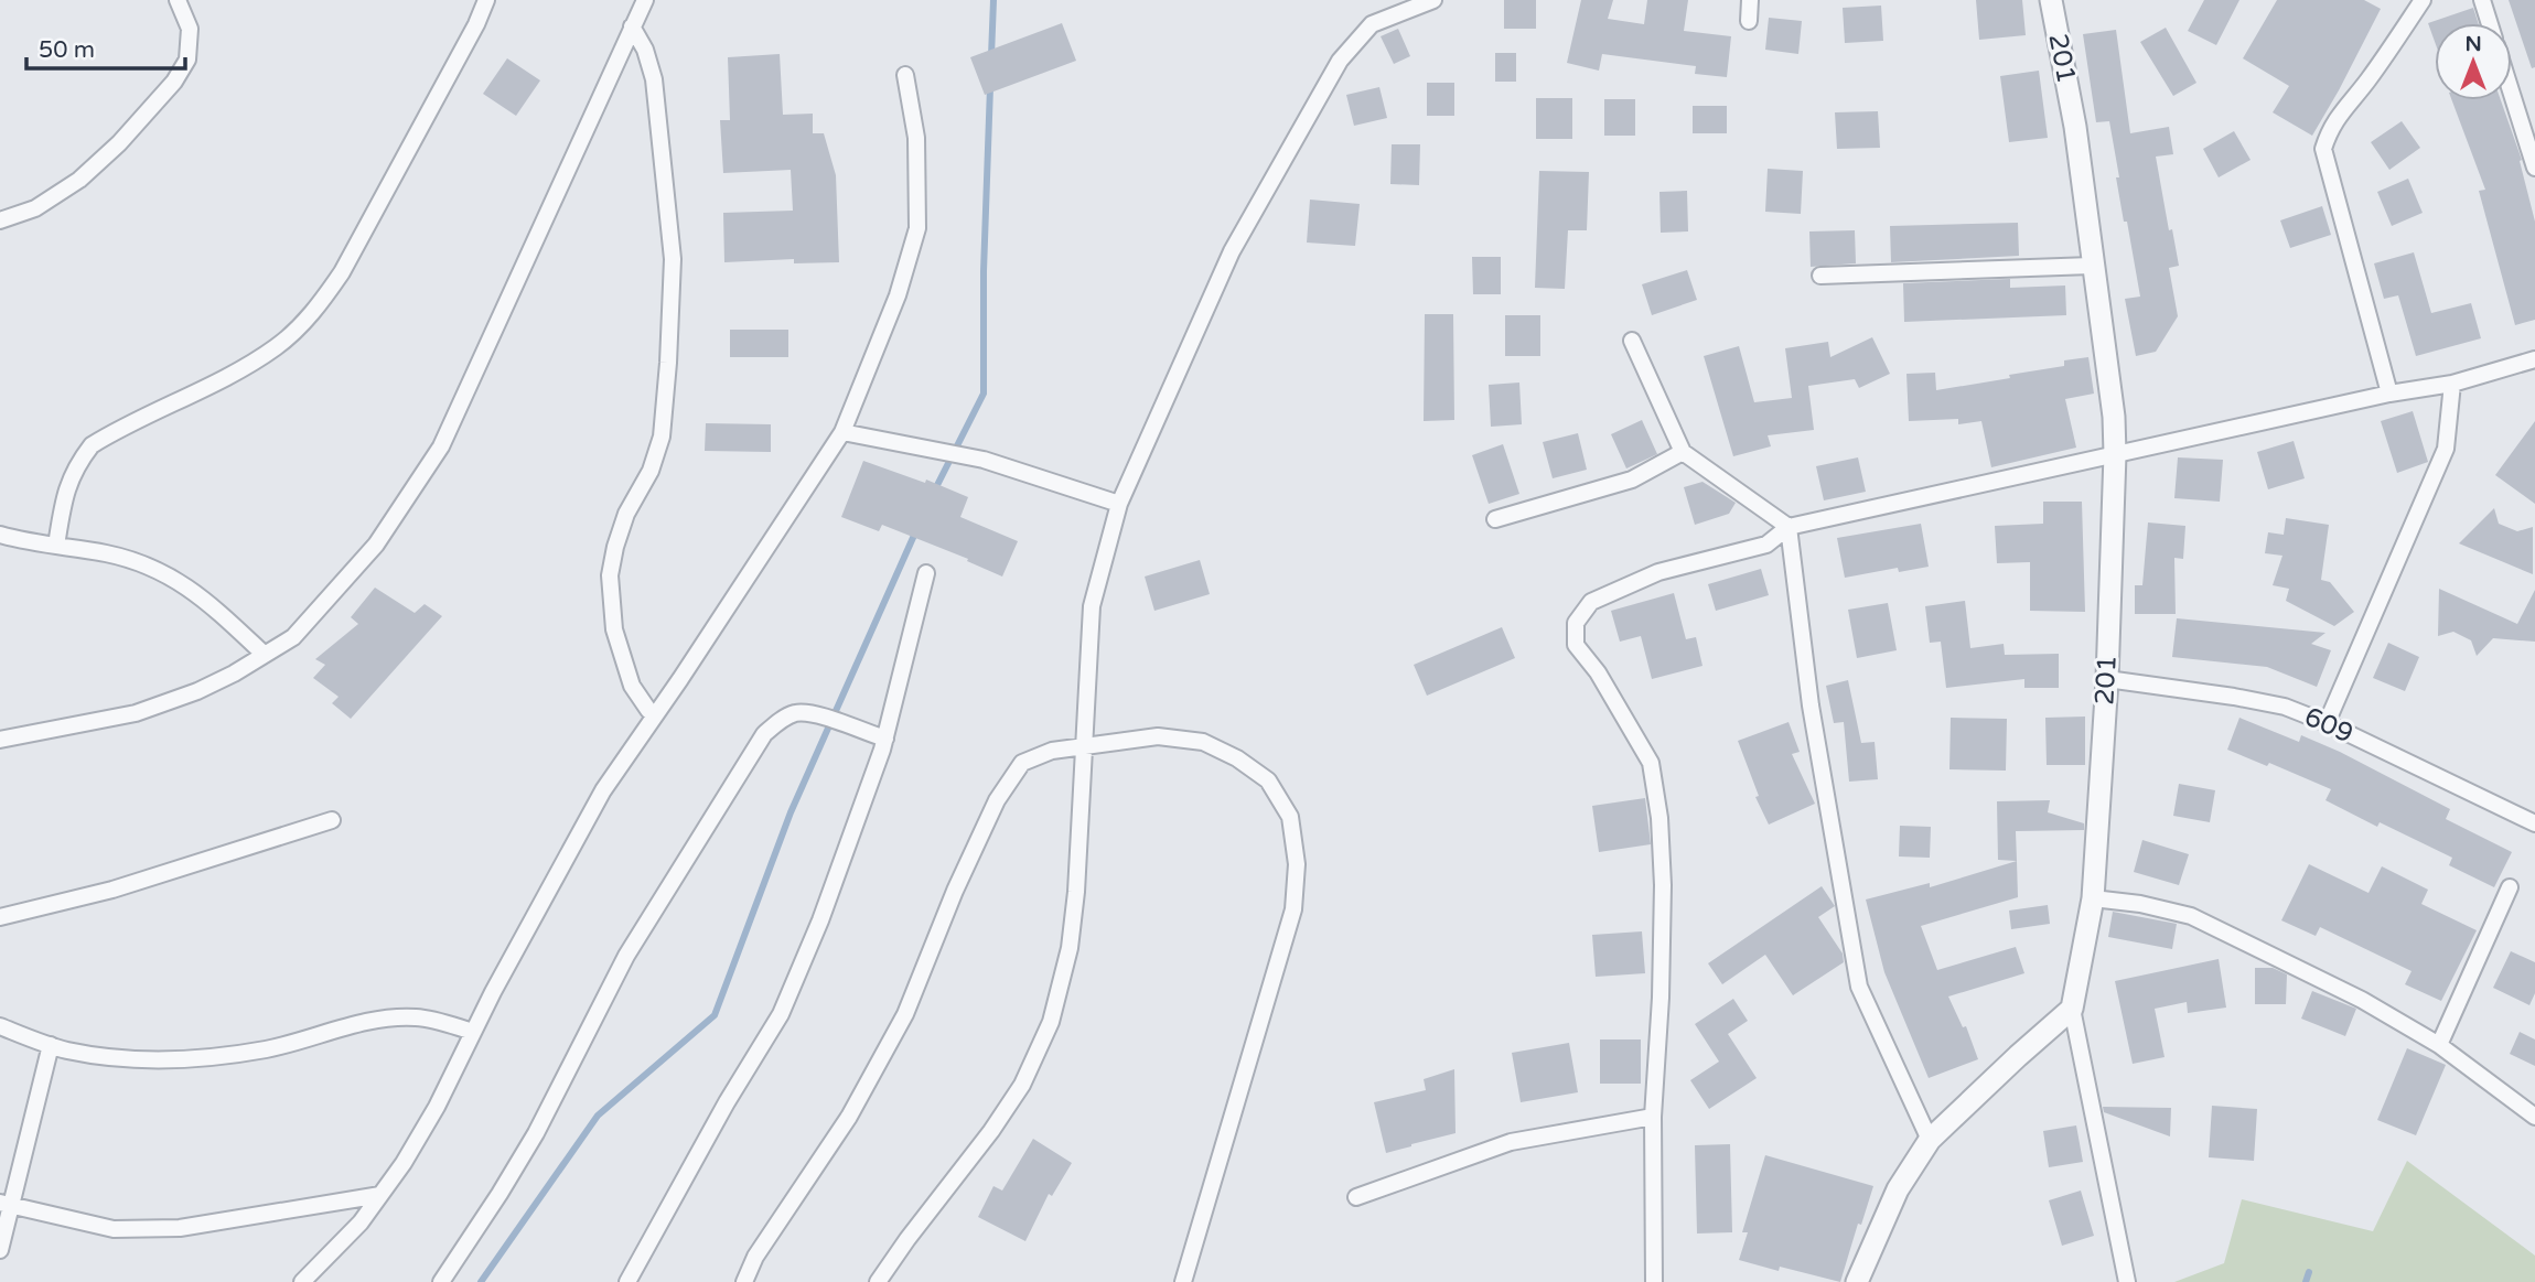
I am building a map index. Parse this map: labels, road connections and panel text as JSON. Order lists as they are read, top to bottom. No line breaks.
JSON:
{"streets":{"street":["201","609"]},"crossings":[["201","609"]],"scale_bar":"50 m","north":"top"}
